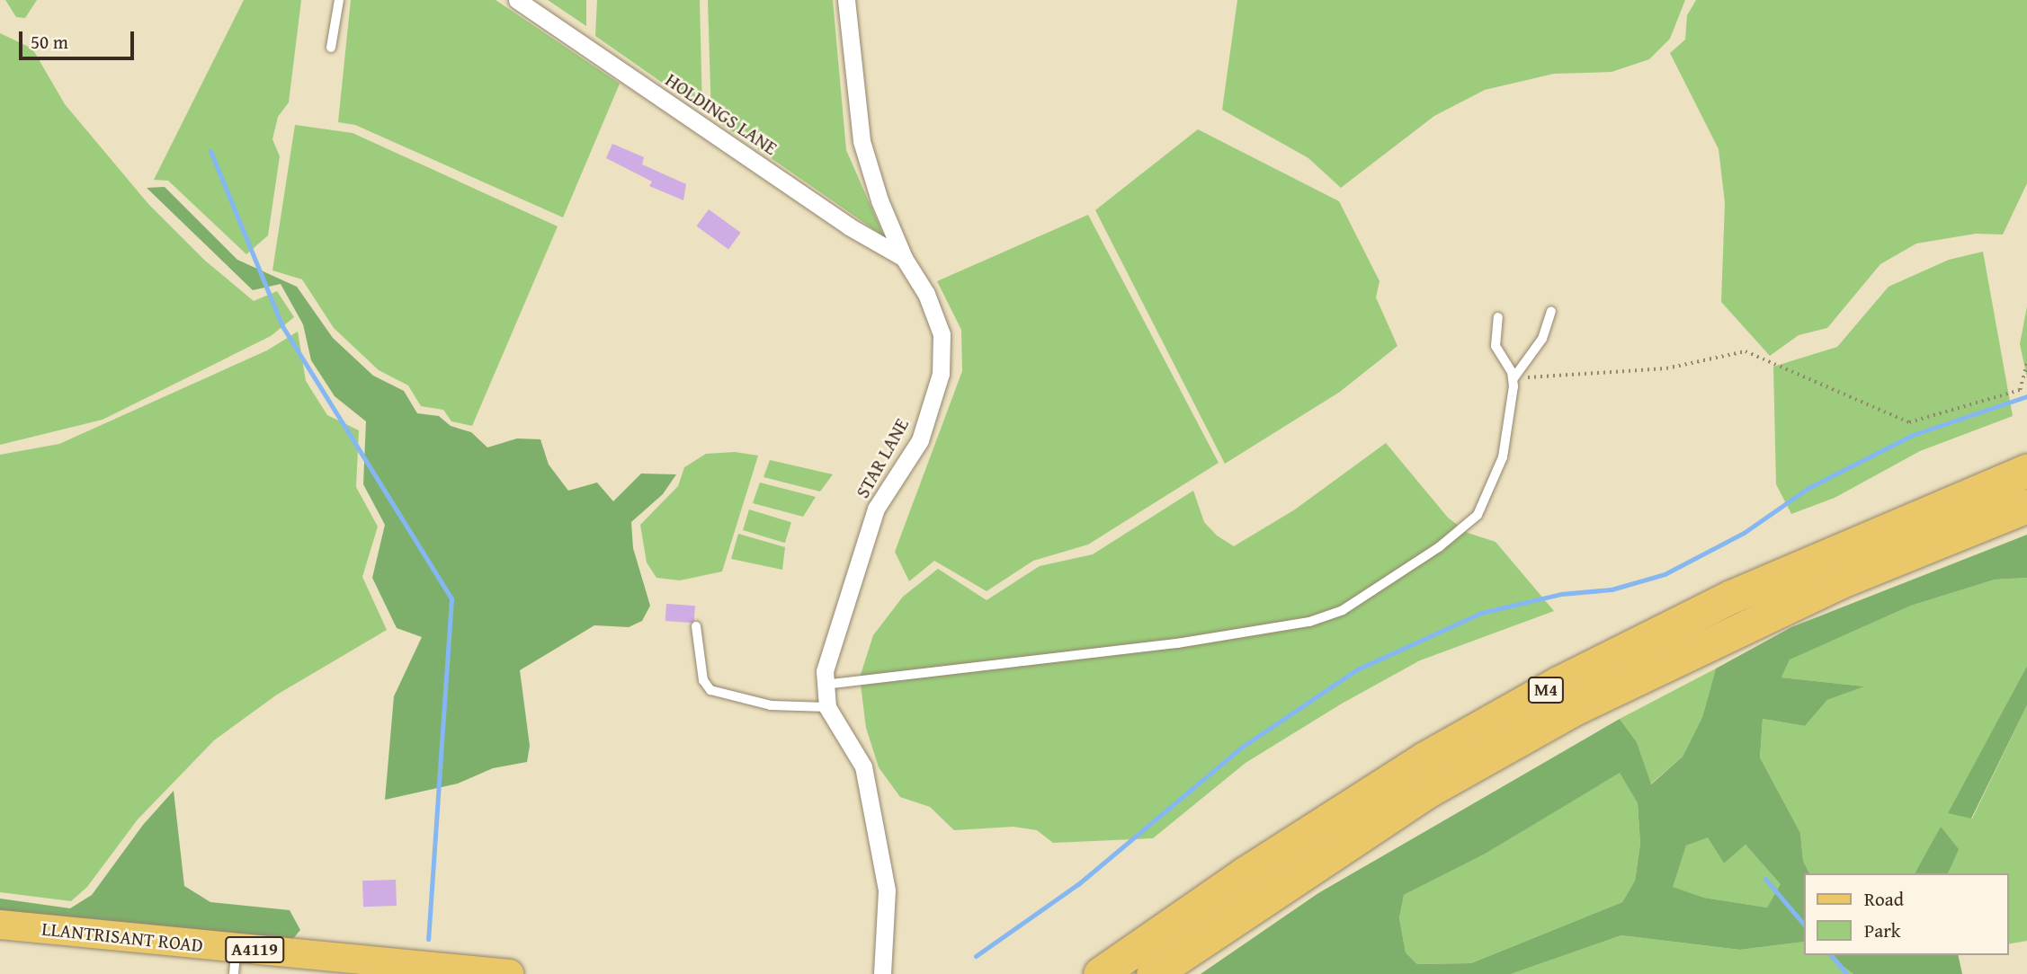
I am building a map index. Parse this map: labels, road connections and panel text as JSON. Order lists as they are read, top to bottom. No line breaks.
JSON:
{"streets":{"highway":["M4"],"main road":["LLANTRISANT ROAD","A4119"],"street":["HOLDINGS LANE","STAR LANE"]},"crossings":[["HOLDINGS LANE","STAR LANE"]],"legend":["Road","Park"],"scale_bar":"50 m"}
